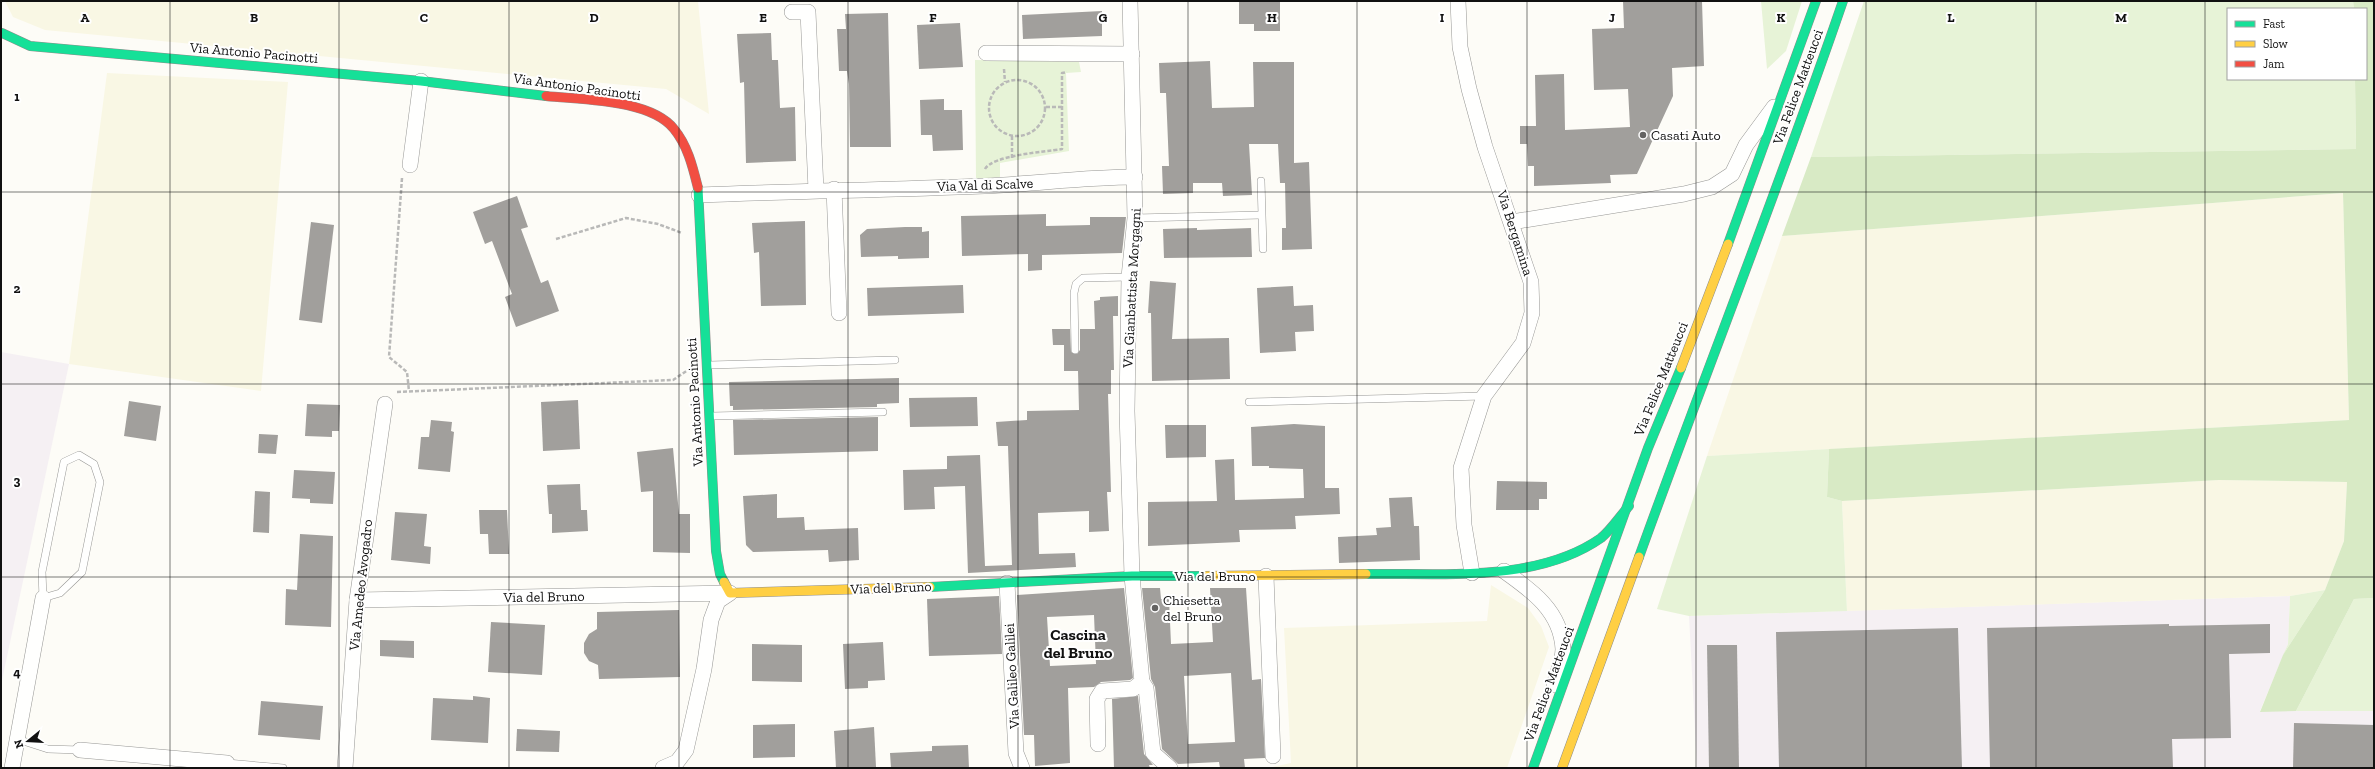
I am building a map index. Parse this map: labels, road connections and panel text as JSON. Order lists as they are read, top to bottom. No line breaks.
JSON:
{"streets":{"street":["Via Antonio Pacinotti","Via Felice Matteucci","Via Val di Scalve","Via Bergamina","Via Gianbattista Morgagni","Via del Bruno","Via Amedeo Avogadro","Via Galileo Galilei"]},"crossings":[["Via Antonio Pacinotti","Via Val di Scalve"],["Via Antonio Pacinotti","Via del Bruno"],["Via Felice Matteucci","Via del Bruno"],["Via Val di Scalve","Via Gianbattista Morgagni"],["Via Bergamina","Via del Bruno"],["Via Gianbattista Morgagni","Via del Bruno"],["Via del Bruno","Via Amedeo Avogadro"],["Via del Bruno","Via Galileo Galilei"]],"districts":["Cascina del Bruno"],"places":["Casati Auto","Chiesetta del Bruno"],"legend":["Fast","Slow","Jam"],"north":"left","grid":{"columns":["A","B","C","D","E","F","G","H","I","J","K","L","M"],"rows":["1","2","3","4"]}}
